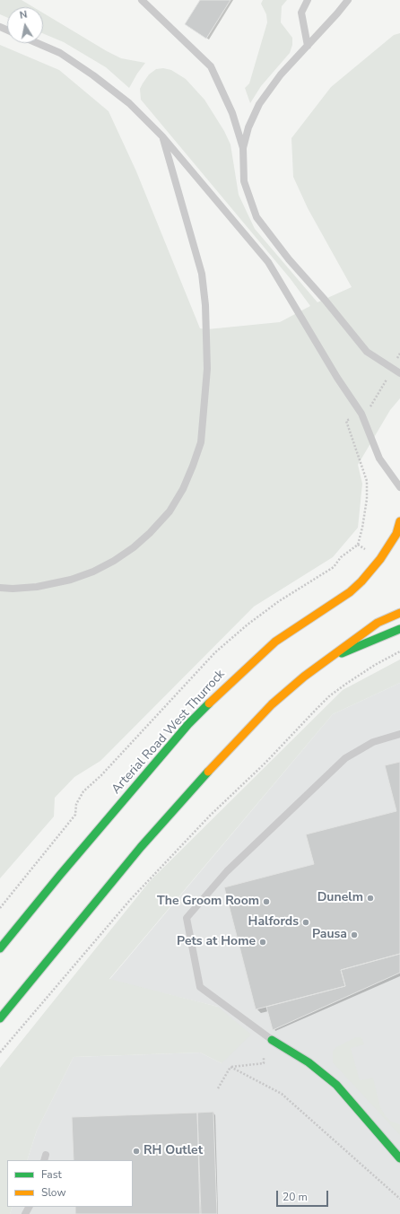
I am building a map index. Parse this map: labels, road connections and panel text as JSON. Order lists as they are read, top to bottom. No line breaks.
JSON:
{"streets":{"main road":["Arterial Road West Thurrock"]},"places":["Dunelm","The Groom Room","Halfords","Pausa","Pets at Home","RH Outlet"],"legend":["Fast","Slow"],"scale_bar":"20 m","north":"top"}
